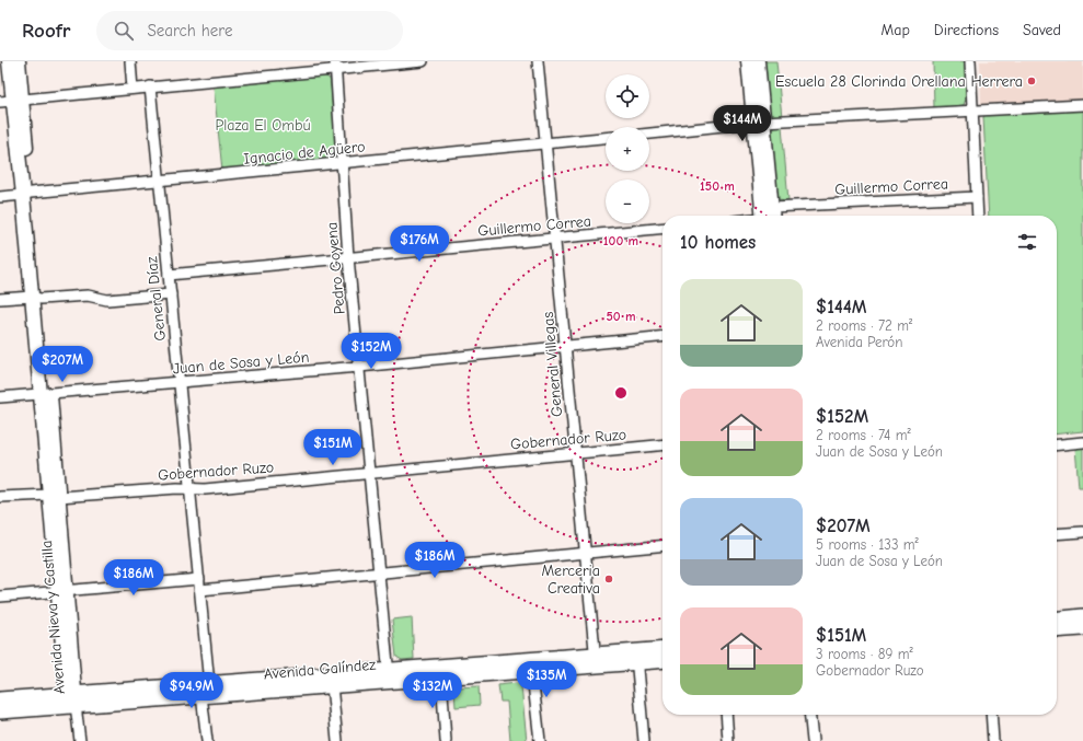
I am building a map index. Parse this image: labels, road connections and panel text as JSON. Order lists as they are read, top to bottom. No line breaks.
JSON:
{"streets":{"main road":["Avenida Galíndez"],"street":["Ignacio de Agüero","Guillermo Correa","Pedro Goyena","General Díaz","Juan de Sosa y León","General Villegas","Gobernador Ruzo","Avenida Nieva y Castilla"]},"crossings":[["Ignacio de Agüero","Pedro Goyena"],["Ignacio de Agüero","General Díaz"],["Ignacio de Agüero","General Villegas"],["Ignacio de Agüero","Avenida Nieva y Castilla"],["Guillermo Correa","Pedro Goyena"],["Guillermo Correa","General Díaz"],["Guillermo Correa","General Villegas"],["Pedro Goyena","Juan de Sosa y León"],["Pedro Goyena","Gobernador Ruzo"],["Pedro Goyena","Avenida Galíndez"],["General Díaz","Juan de Sosa y León"],["General Díaz","Gobernador Ruzo"],["General Díaz","Avenida Galíndez"],["Juan de Sosa y León","General Villegas"],["Juan de Sosa y León","Avenida Nieva y Castilla"],["General Villegas","Gobernador Ruzo"],["General Villegas","Avenida Galíndez"],["Gobernador Ruzo","Avenida Nieva y Castilla"],["Avenida Nieva y Castilla","Avenida Galíndez"]],"parks":["Plaza El Ombú"],"places":["Escuela 28 Clorinda Orellana Herrera","Merceria Creativa"],"page":{"header":"Roofr","search":"Search here","nav":["Map","Directions","Saved"],"map_buttons":["+","−"],"price":["$144M","$176M","$152M","$207M","$151M","$186M","$186M","$135M","$94.9M","$132M"],"heading":"10 homes","list":[{"name":"$144M","note":"2 rooms · 72 m² · Avenida Perón"},{"name":"$152M","note":"2 rooms · 74 m² · Juan de Sosa y León"},{"name":"$207M","note":"5 rooms · 133 m² · Juan de Sosa y León"},{"name":"$151M","note":"3 rooms · 89 m² · Gobernador Ruzo"}]},"rings":["150 m","100 m","50 m"]}
